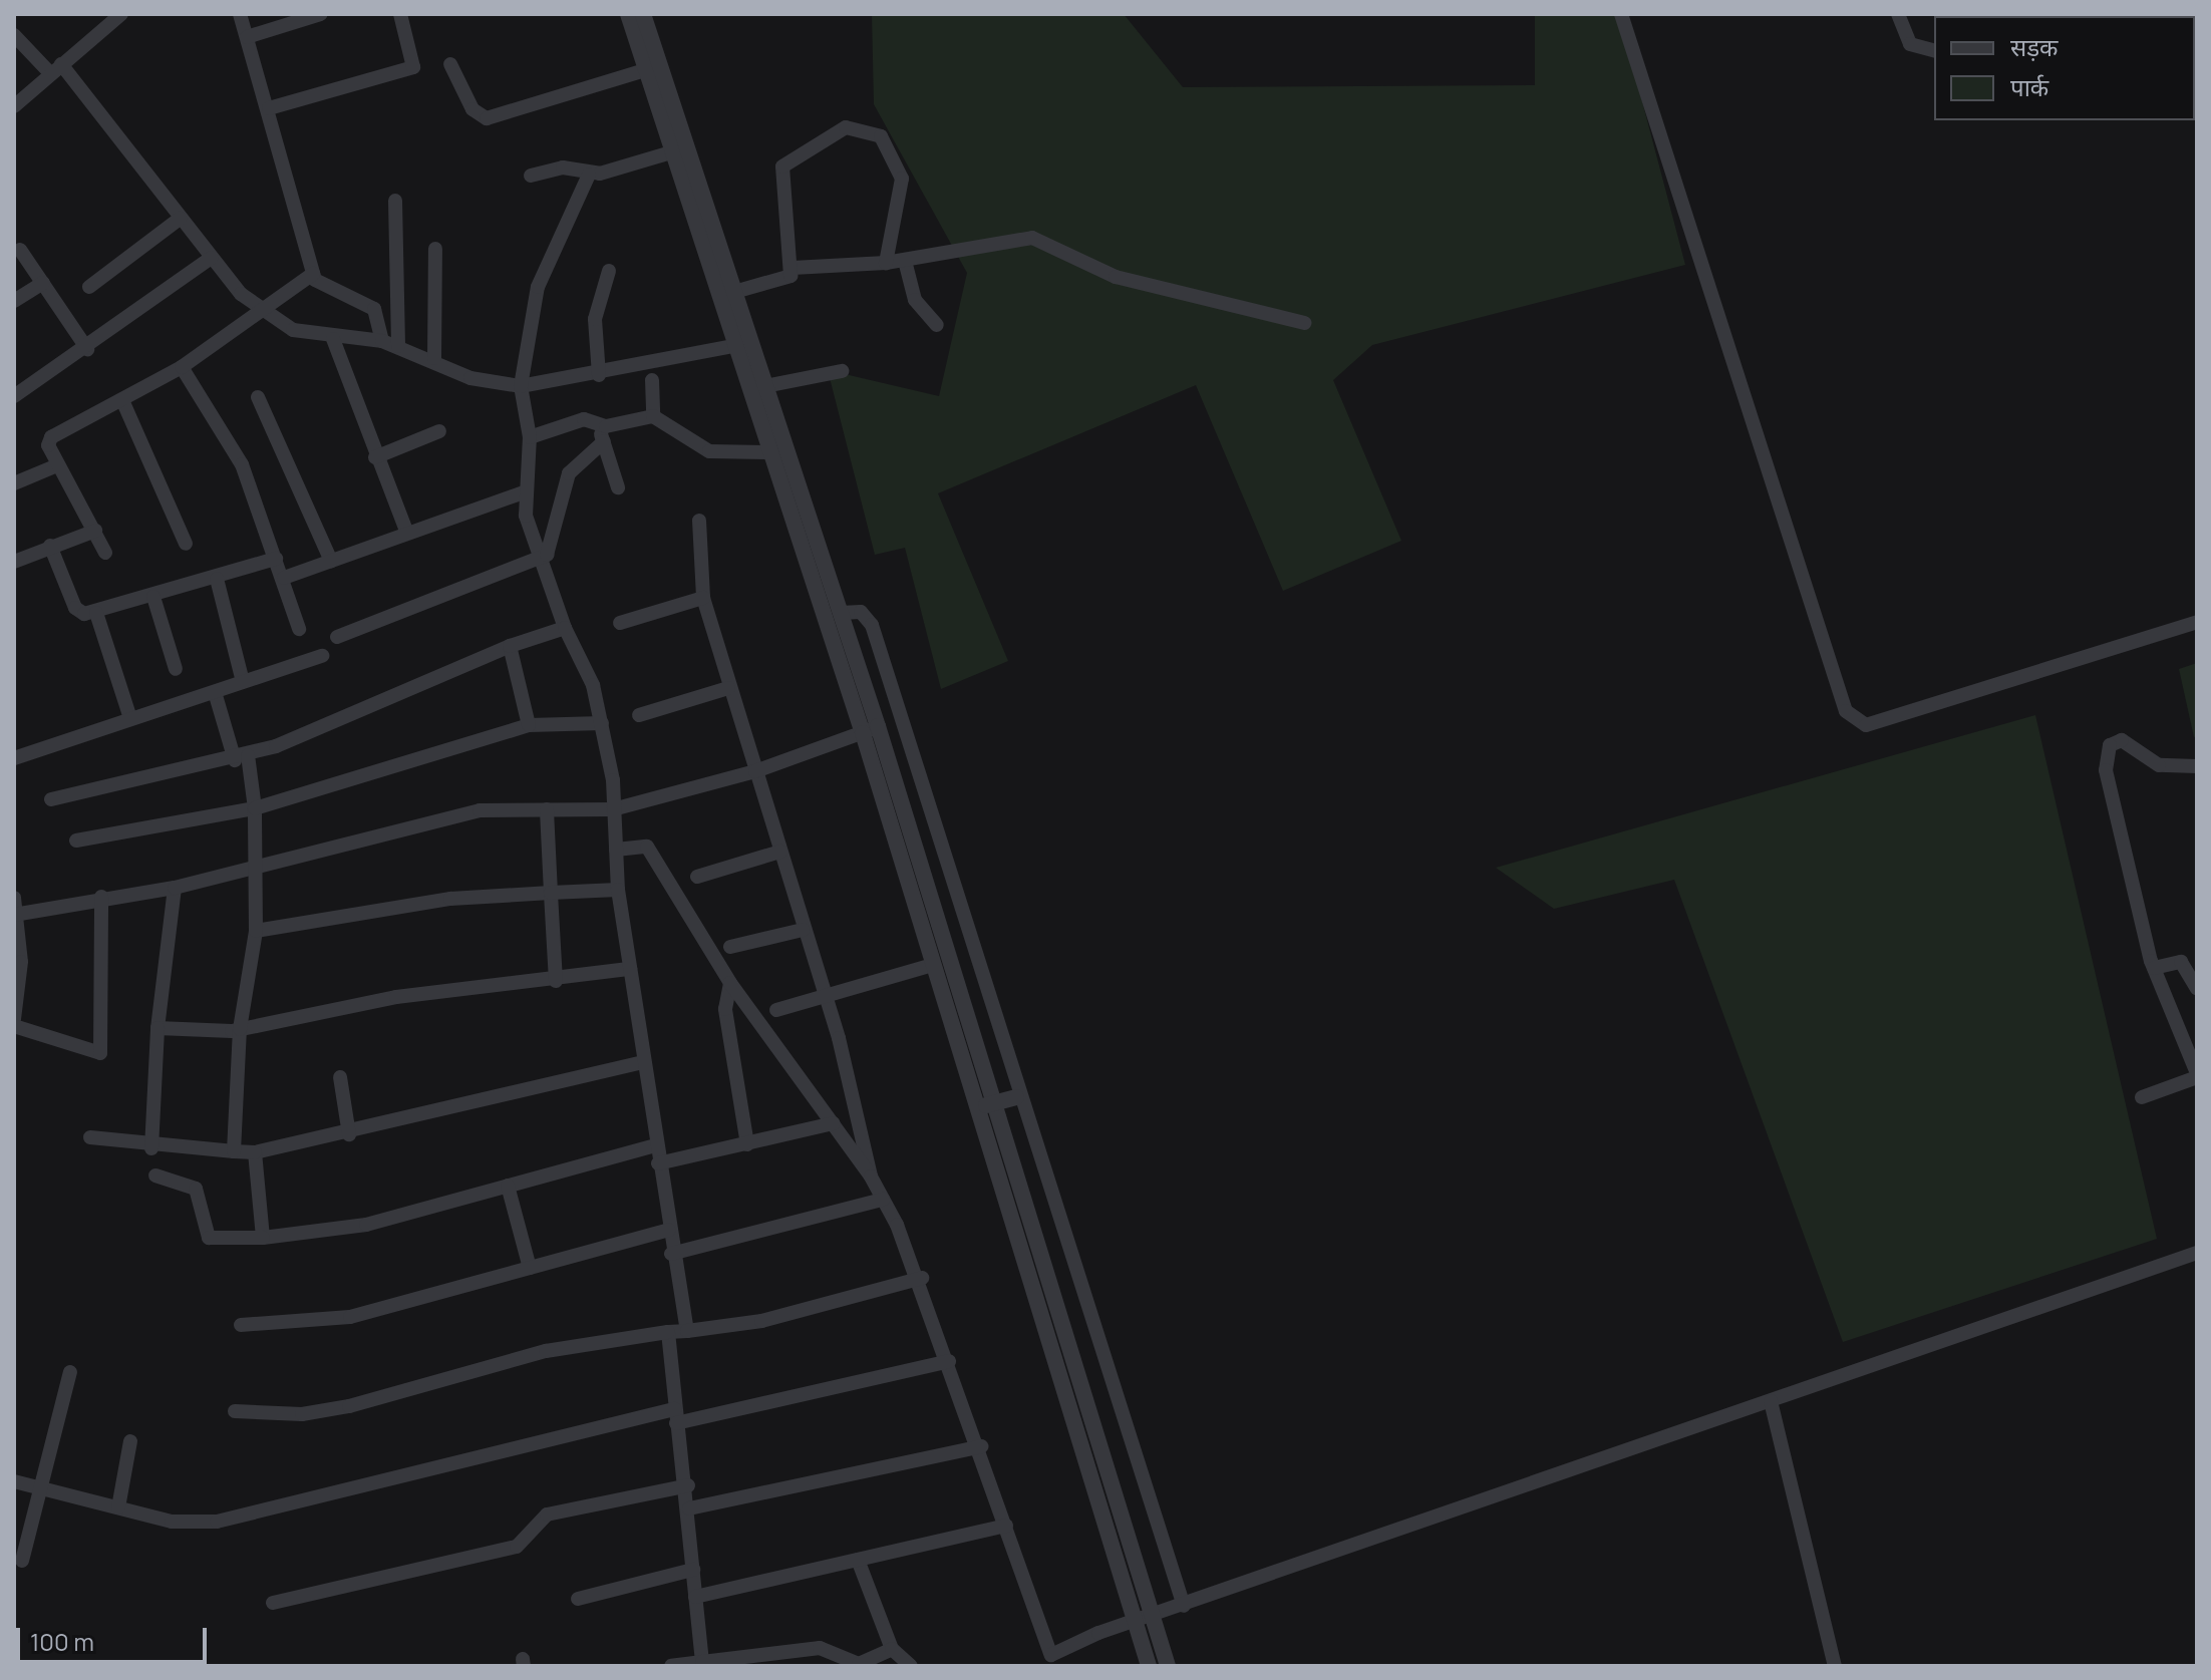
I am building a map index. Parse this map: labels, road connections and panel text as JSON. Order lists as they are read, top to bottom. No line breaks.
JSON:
{"legend":["सड़क","पार्क"],"scale_bar":"100 m"}
